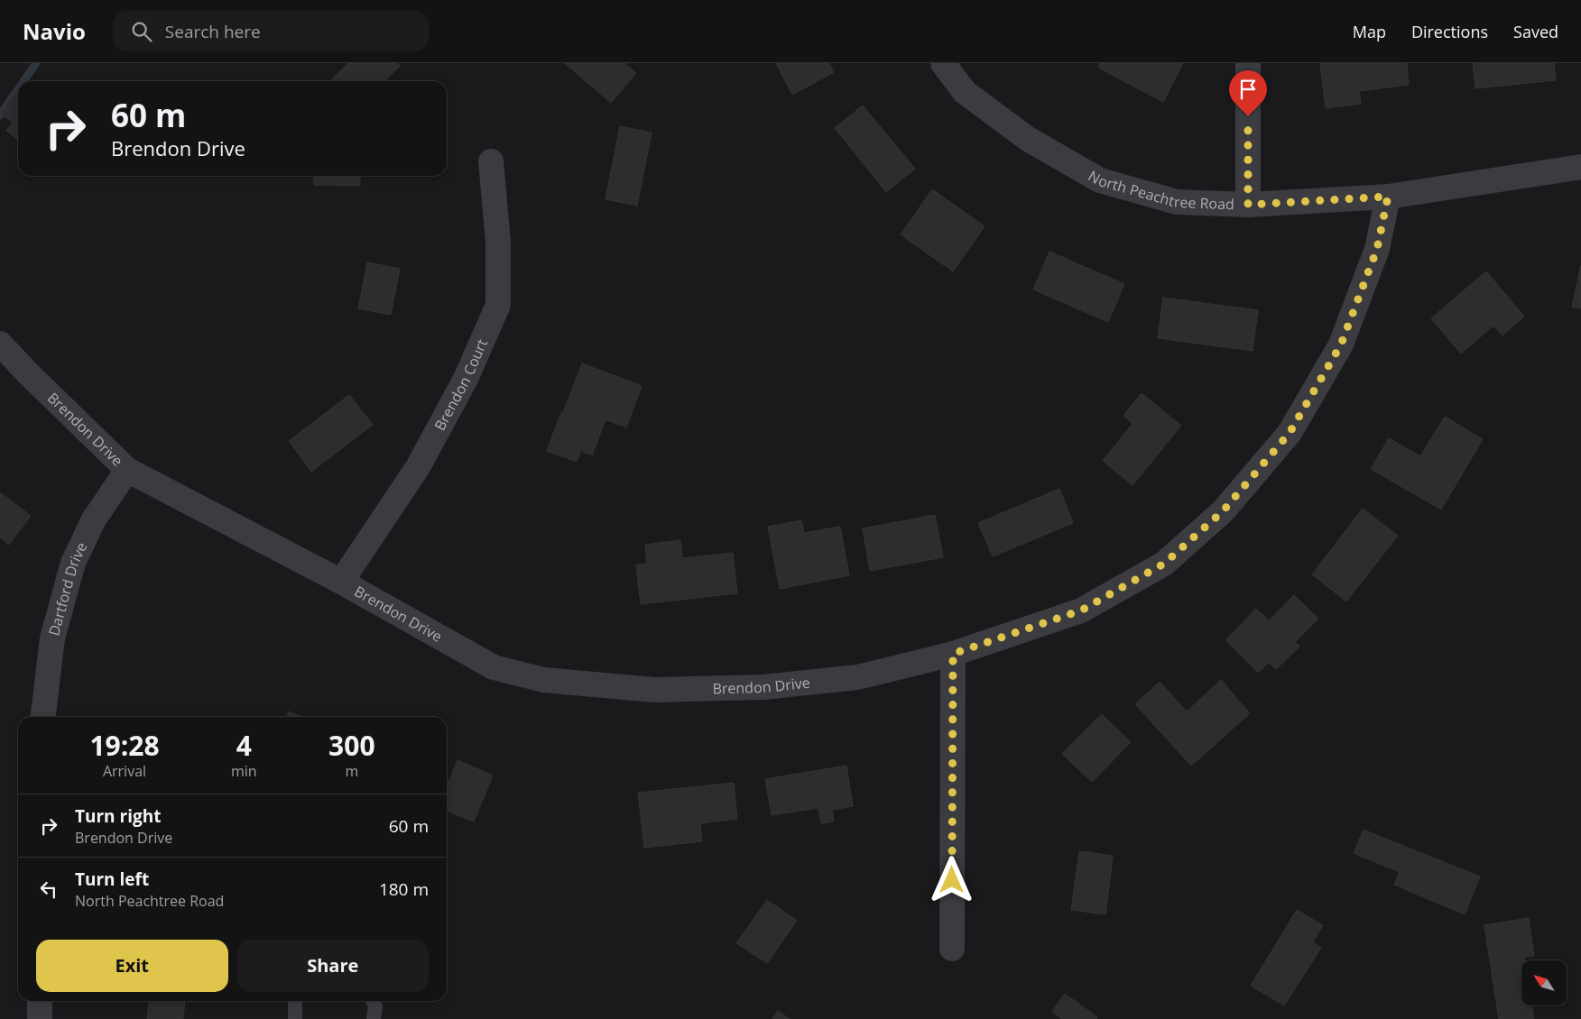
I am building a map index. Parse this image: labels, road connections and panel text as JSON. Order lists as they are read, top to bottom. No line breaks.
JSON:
{"streets":{"street":["North Peachtree Road","Brendon Court","Brendon Drive","Dartford Drive"]},"crossings":[["North Peachtree Road","Brendon Drive"],["Brendon Court","Brendon Drive"],["Brendon Drive","Dartford Drive"]],"north":"top left","page":{"header":"Navio","search":"Search here","nav":["Map","Directions","Saved"],"turn":["60 m","Brendon Drive"],"eta":["19:28","Arrival","4","min","300","m"],"list":[{"name":"Turn right","note":"Brendon Drive","value":"60 m"},{"name":"Turn left","note":"North Peachtree Road","value":"180 m"}],"buttons":["Exit","Share"]}}
